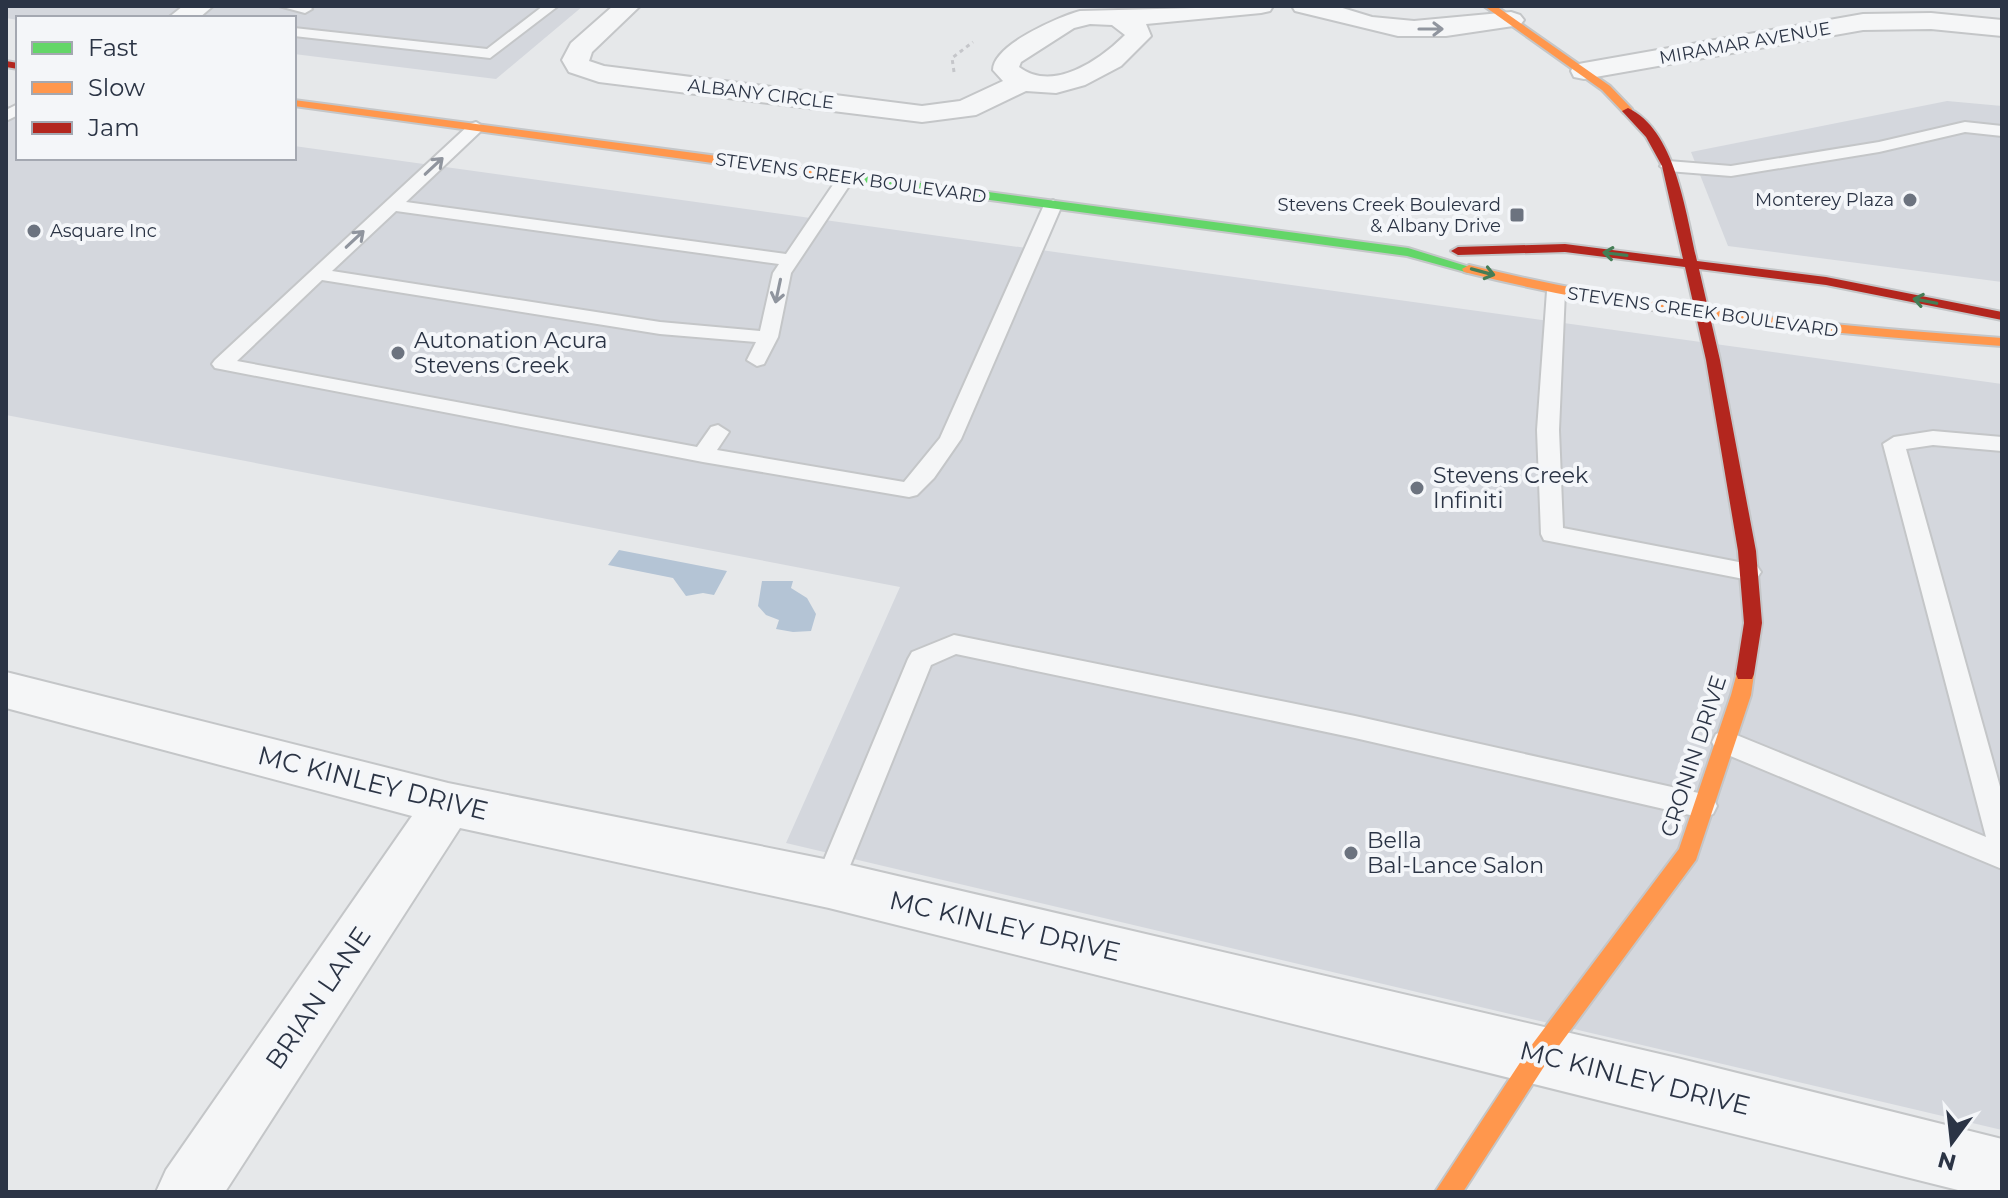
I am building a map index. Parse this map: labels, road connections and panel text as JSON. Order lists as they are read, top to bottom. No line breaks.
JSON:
{"streets":{"main road":["STEVENS CREEK BOULEVARD","CRONIN DRIVE"],"street":["MIRAMAR AVENUE","ALBANY CIRCLE","MC KINLEY DRIVE","BRIAN LANE"]},"crossings":[["MIRAMAR AVENUE","CRONIN DRIVE"],["STEVENS CREEK BOULEVARD","CRONIN DRIVE"],["CRONIN DRIVE","MC KINLEY DRIVE"],["MC KINLEY DRIVE","BRIAN LANE"]],"places":{"other":["Monterey Plaza","Asquare Inc","Autonation Acura Stevens Creek","Stevens Creek Infiniti","Bella Bal-Lance Salon"],"transit":["Stevens Creek Boulevard & Albany Drive"]},"legend":["Fast","Slow","Jam"],"north":"bottom"}
